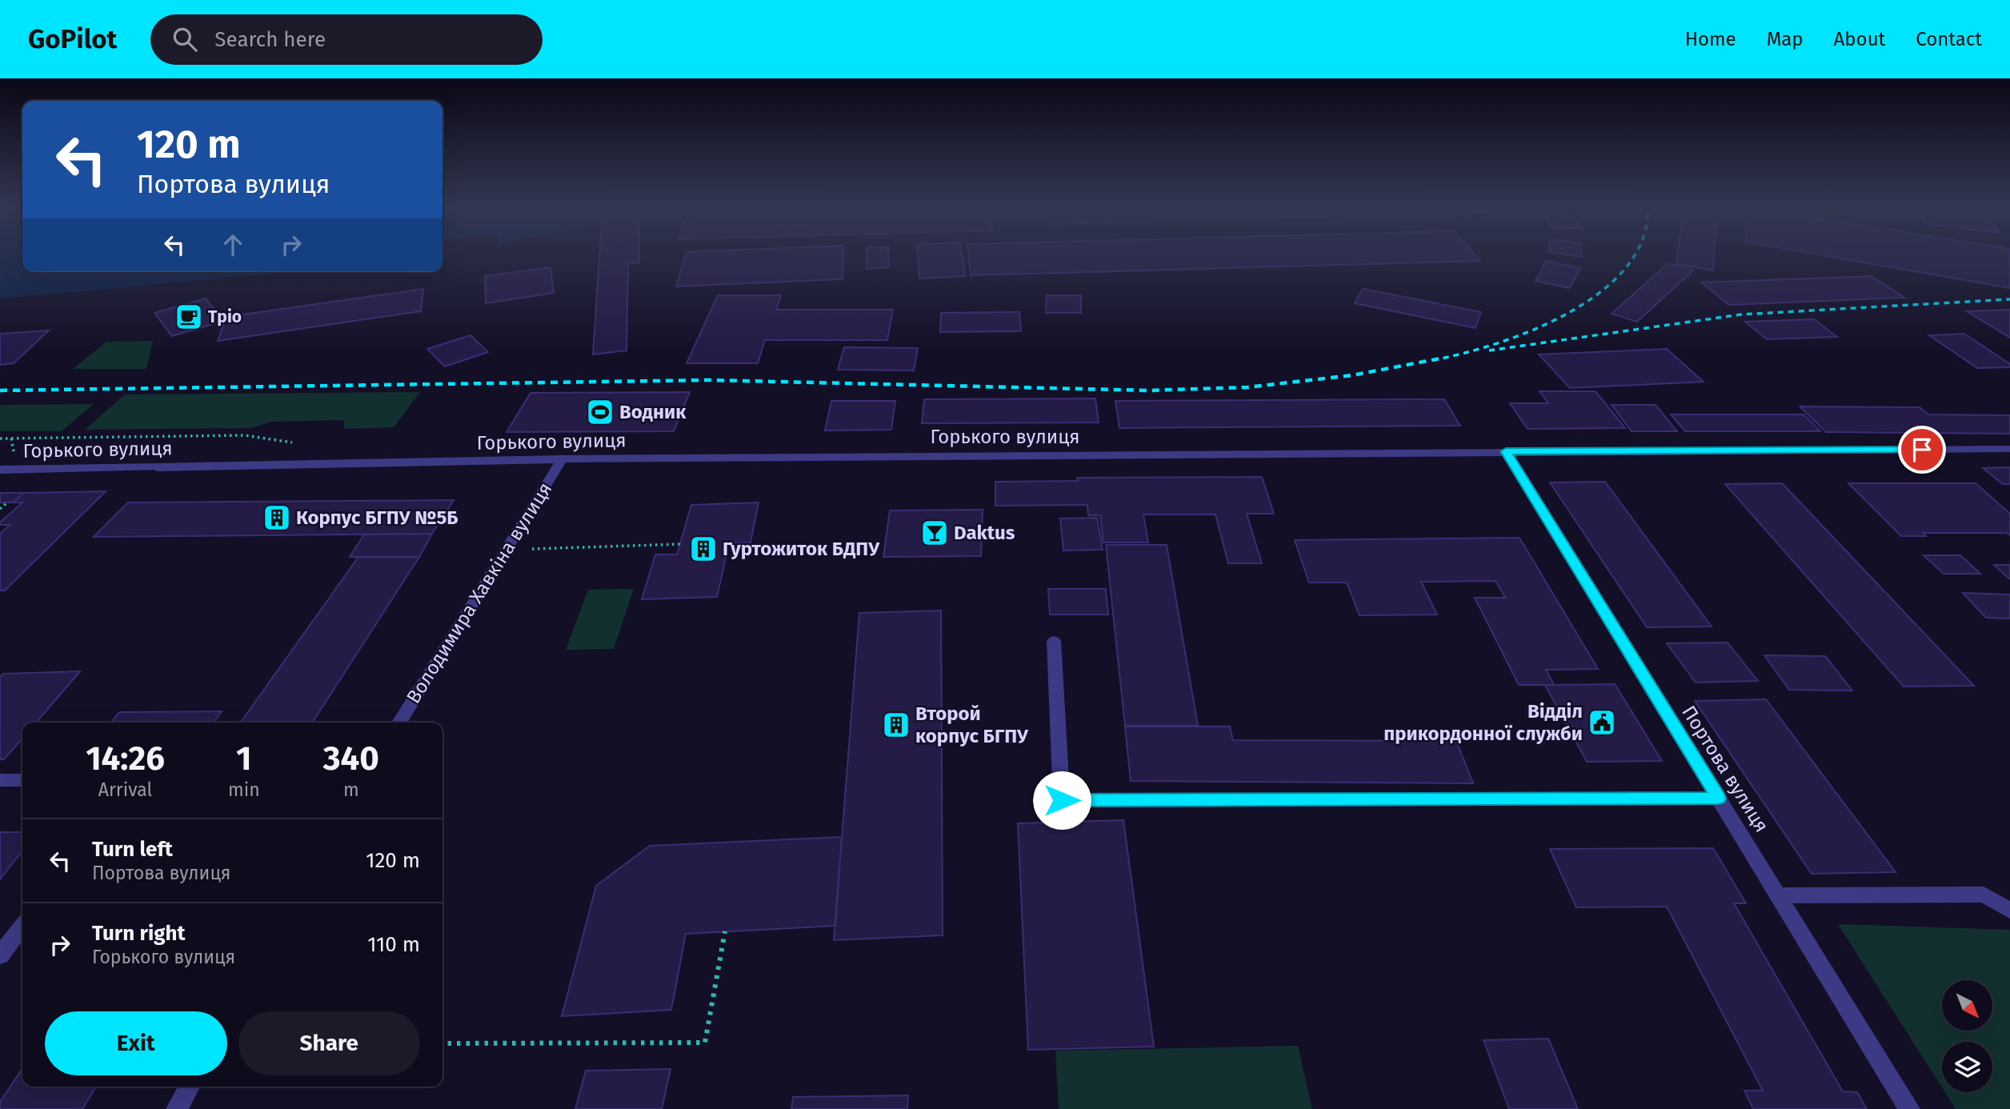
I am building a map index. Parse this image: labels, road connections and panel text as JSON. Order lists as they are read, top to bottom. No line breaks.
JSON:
{"streets":{"street":["Горького вулиця","Володимира Хавкіна вулиця","Портова вулиця"]},"crossings":[["Горького вулиця","Володимира Хавкіна вулиця"],["Горького вулиця","Портова вулиця"]],"places":{"cafe":["Тріо"],"sports":["Водник"],"building":["Корпус БГПУ №5Б","Гуртожиток БДПУ","Второй корпус БГПУ"],"bar":["Daktus"],"public building":["Відділ прикордонної служби"]},"north":"bottom right","page":{"header":"GoPilot","search":"Search here","nav":["Home","Map","About","Contact"],"turn":["120 m","Портова вулиця"],"eta":["14:26","Arrival","1","min","340","m"],"list":[{"name":"Turn left","note":"Портова вулиця","value":"120 m"},{"name":"Turn right","note":"Горького вулиця","value":"110 m"}],"buttons":["Exit","Share"]}}
